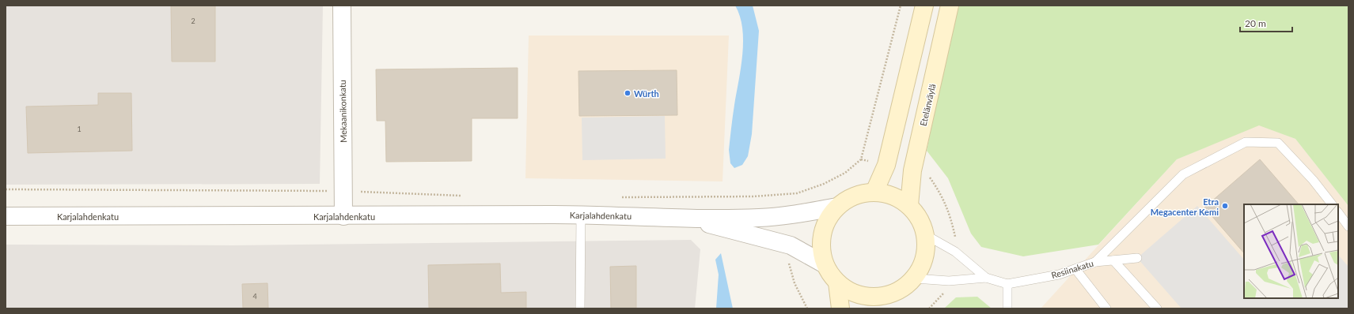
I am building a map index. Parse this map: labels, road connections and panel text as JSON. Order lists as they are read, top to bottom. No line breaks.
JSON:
{"streets":{"main road":["Etelänväylä"],"street":["Mekaanikonkatu","Karjalahdenkatu"],"lane":["Resiinakatu"]},"crossings":[["Etelänväylä","Karjalahdenkatu"],["Etelänväylä","Resiinakatu"],["Mekaanikonkatu","Karjalahdenkatu"],["Karjalahdenkatu","Resiinakatu"]],"places":["Würth","Etra Megacenter Kemi"],"house_numbers":["2","1","4"],"scale_bar":"20 m"}
